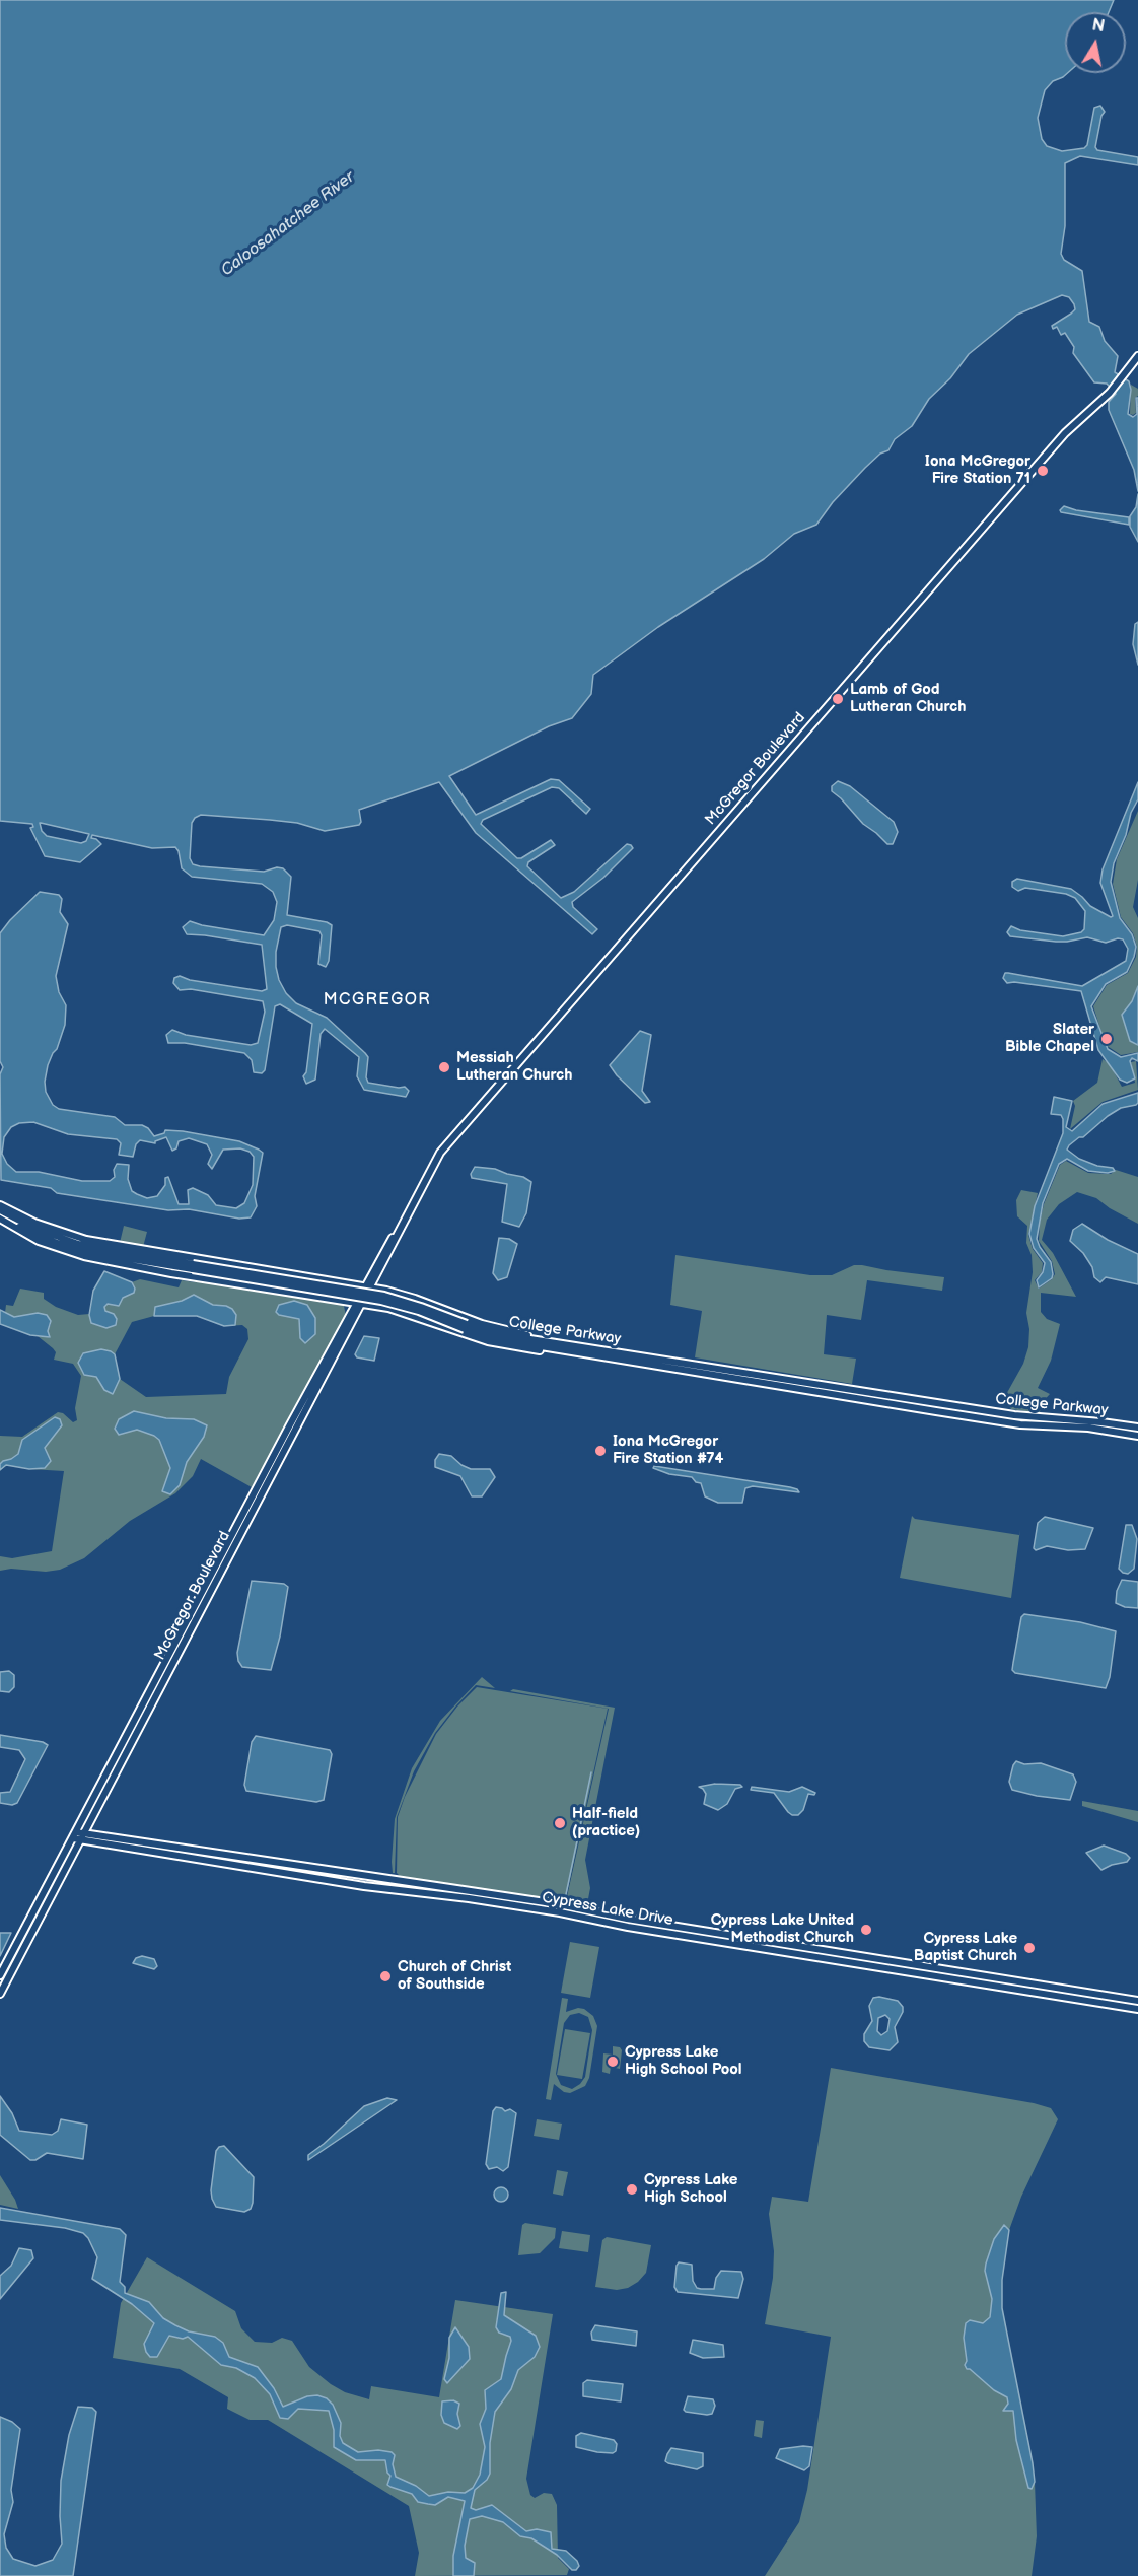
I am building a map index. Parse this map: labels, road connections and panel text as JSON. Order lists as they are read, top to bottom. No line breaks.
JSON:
{"streets":{"main road":["McGregor Boulevard","College Parkway","Cypress Lake Drive"]},"crossings":[["McGregor Boulevard","Cypress Lake Drive"]],"districts":["MCGREGOR"],"water":["Caloosahatchee River"],"places":["Iona McGregor Fire Station 71","Lamb of God Lutheran Church","Slater Bible Chapel","Messiah Lutheran Church","Iona McGregor Fire Station #74","Half-field (practice)","Cypress Lake United Methodist Church","Cypress Lake Baptist Church","Church of Christ of Southside","Cypress Lake High School Pool","Cypress Lake High School"],"north":"top"}
